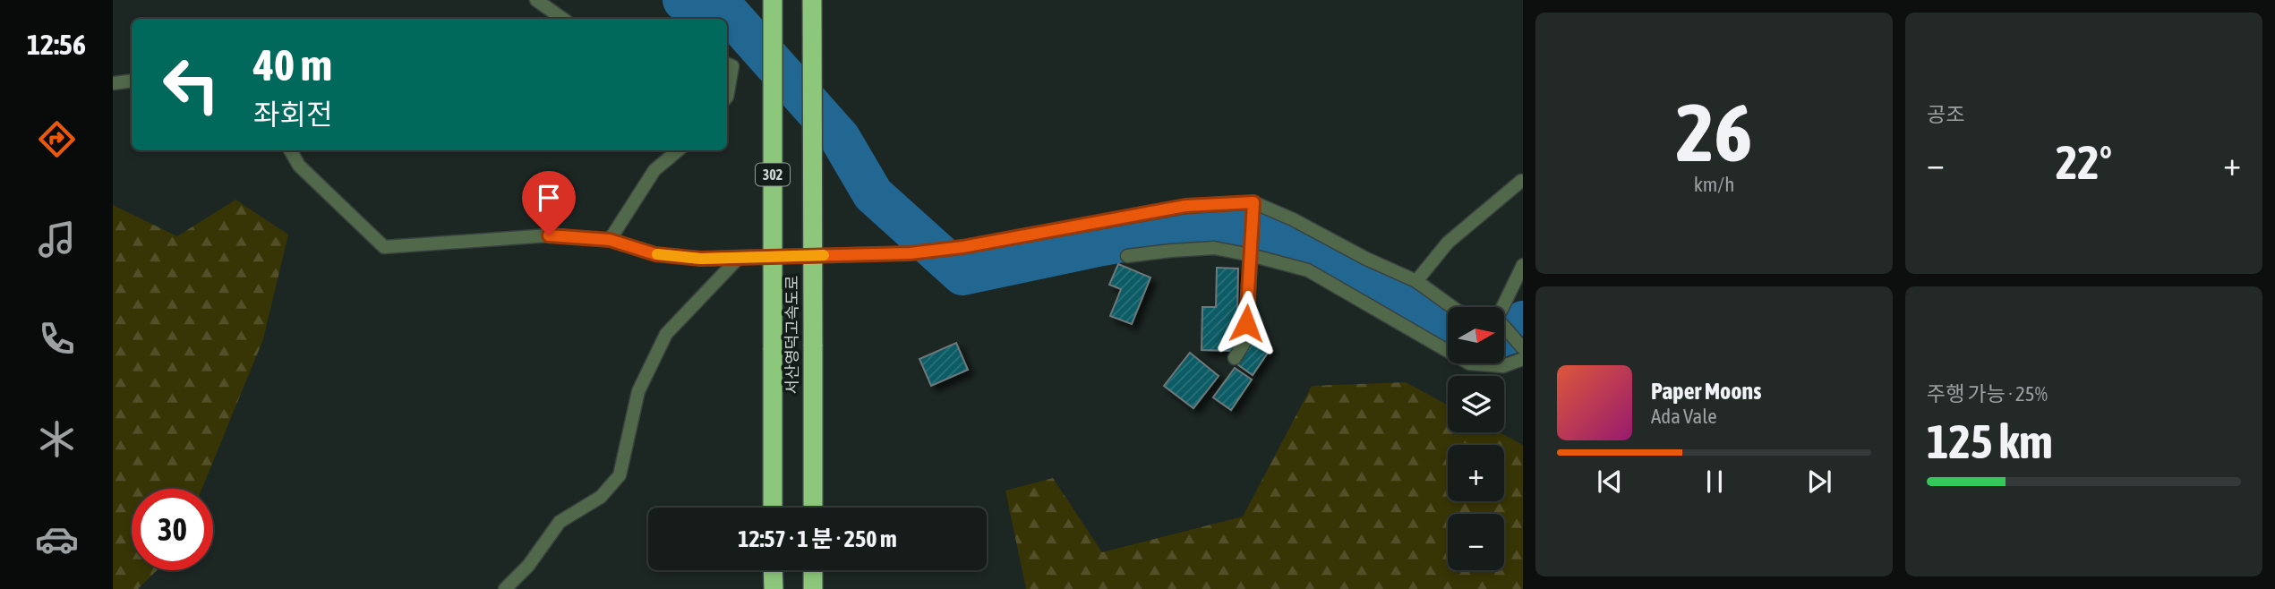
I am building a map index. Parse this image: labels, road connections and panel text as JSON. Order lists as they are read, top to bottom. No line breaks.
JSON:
{"streets":{"highway":["302","서산영덕고속도로"]},"north":"right","page":{"tabs":"12:56","tile":[["26","km/h"],"공조",["주행 가능 · 25%","125 km"]],"turn":["40 m","좌회전"],"heat":["−","22°","+"],"map_buttons":["+","−"],"song":["Paper Moons","Ada Vale"],"limit":"30","trip":"12:57 · 1 분 · 250 m"}}
